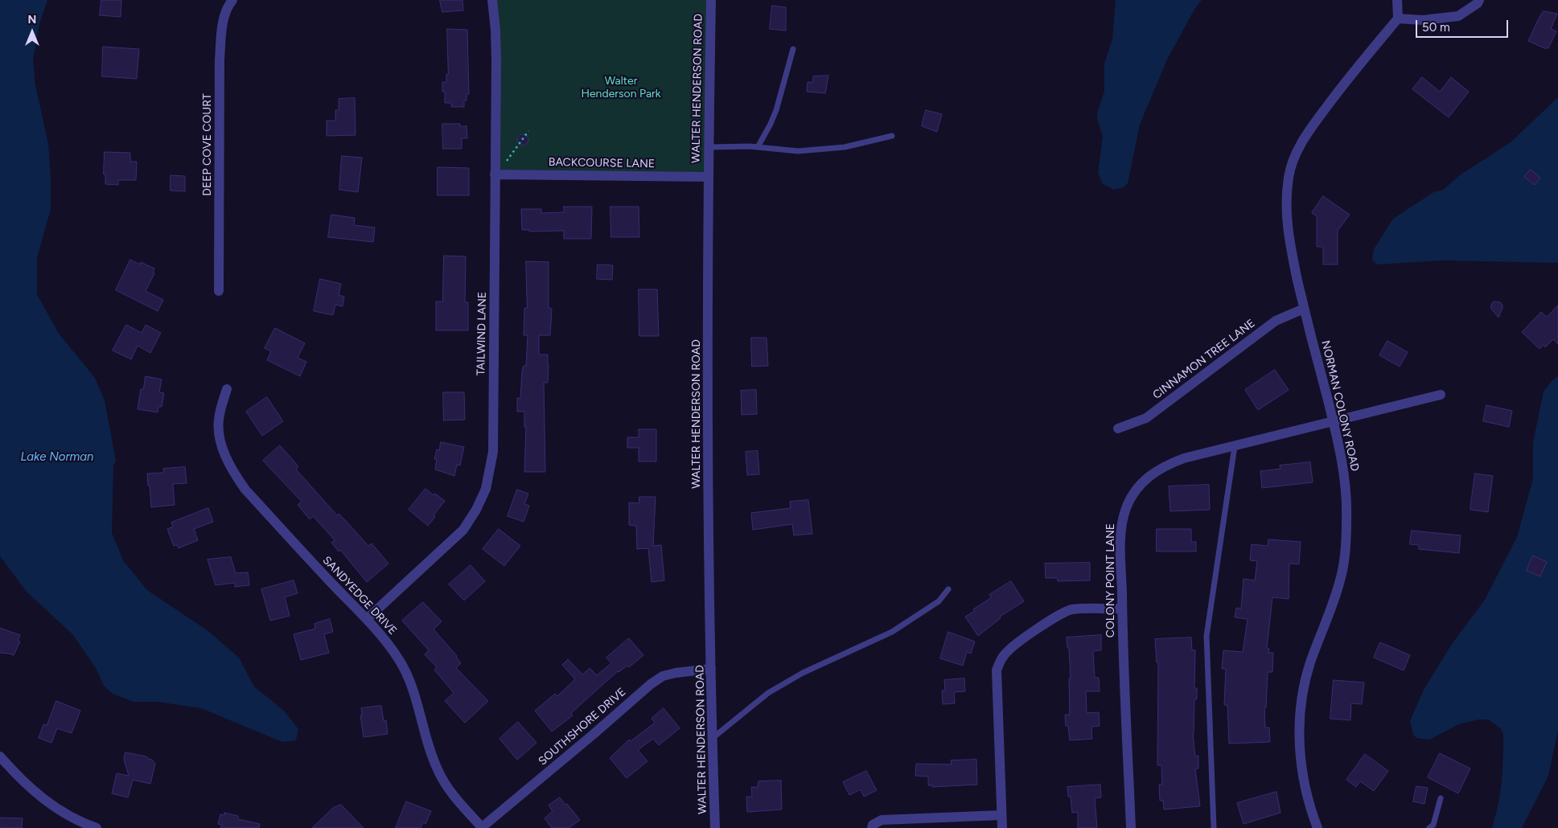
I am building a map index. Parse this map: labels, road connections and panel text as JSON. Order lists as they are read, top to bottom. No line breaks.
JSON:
{"streets":{"street":["WALTER HENDERSON ROAD","DEEP COVE COURT","BACKCOURSE LANE","TAILWIND LANE","CINNAMON TREE LANE","NORMAN COLONY ROAD","COLONY POINT LANE","SANDYEDGE DRIVE","SOUTHSHORE DRIVE"]},"crossings":[["WALTER HENDERSON ROAD","BACKCOURSE LANE"],["WALTER HENDERSON ROAD","SOUTHSHORE DRIVE"],["BACKCOURSE LANE","TAILWIND LANE"],["TAILWIND LANE","SANDYEDGE DRIVE"],["CINNAMON TREE LANE","NORMAN COLONY ROAD"],["NORMAN COLONY ROAD","COLONY POINT LANE"],["SANDYEDGE DRIVE","SOUTHSHORE DRIVE"]],"water":["Lake Norman"],"parks":["Walter Henderson Park"],"scale_bar":"50 m","north":"top"}
